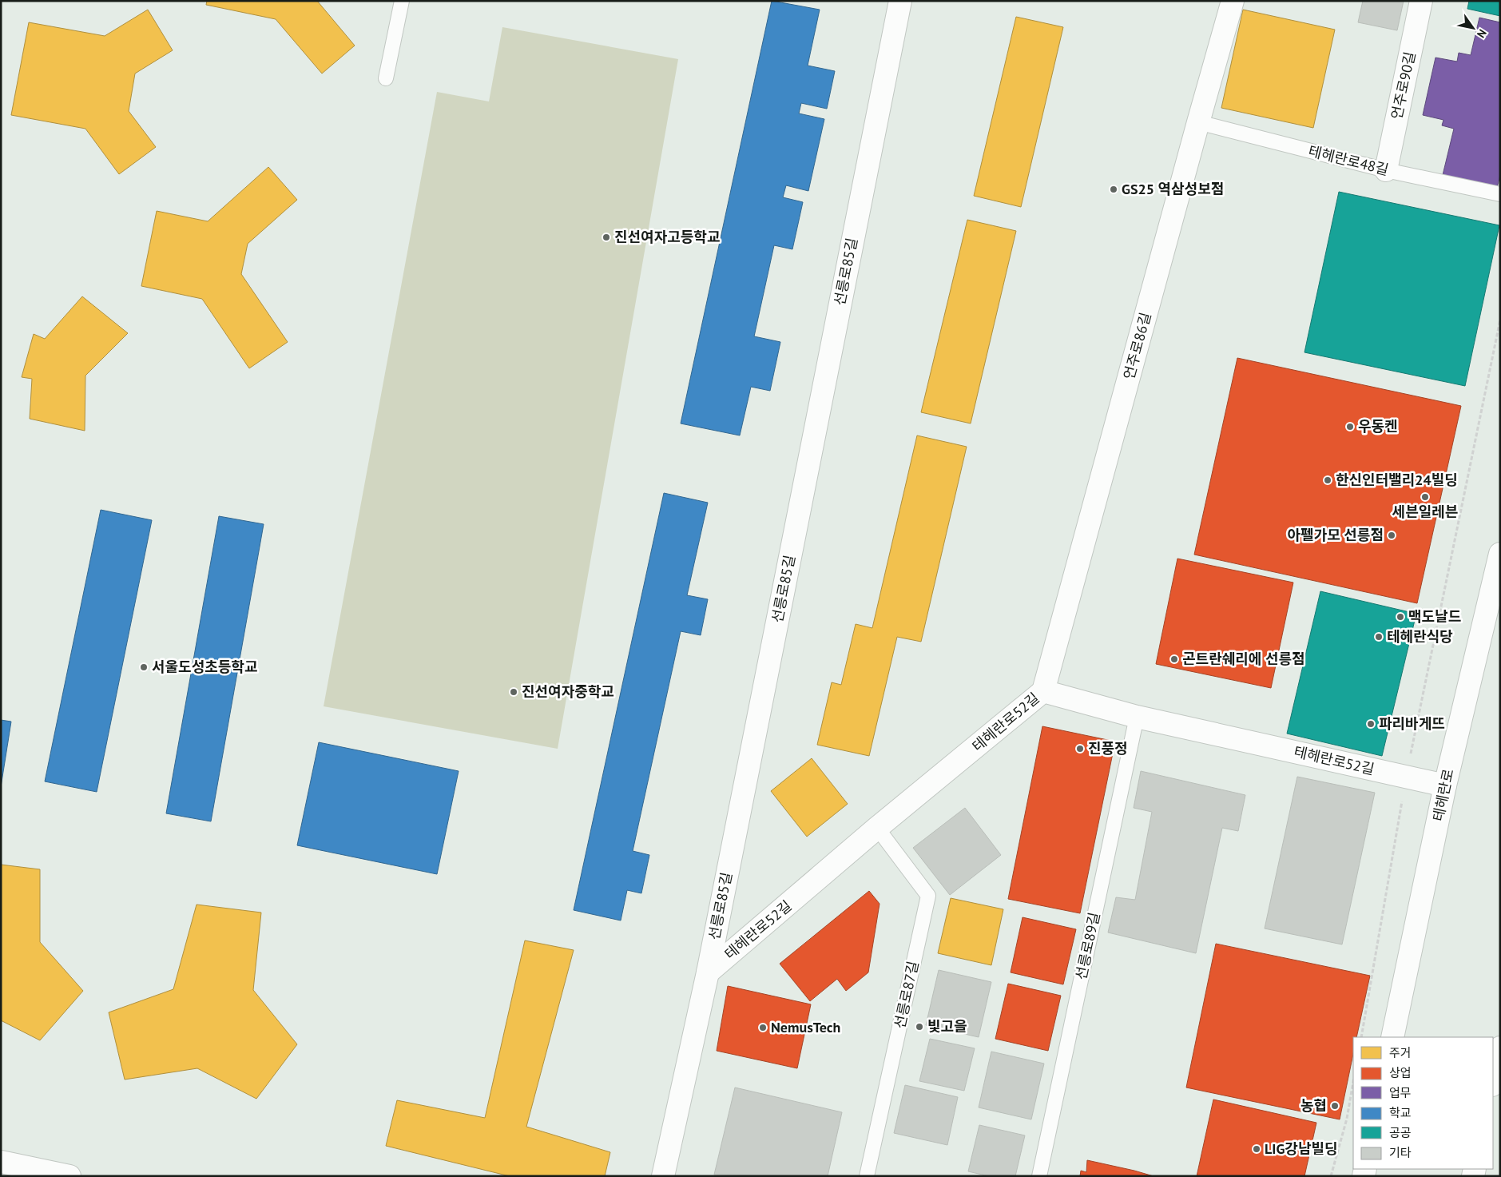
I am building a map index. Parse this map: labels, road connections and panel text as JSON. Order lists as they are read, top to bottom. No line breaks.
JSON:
{"streets":{"street":["언주로90길","선릉로85길","언주로86길","테헤란로52길","테헤란로"],"lane":["테헤란로48길","선릉로89길","선릉로87길"]},"crossings":[["언주로90길","테헤란로48길"],["테헤란로48길","언주로86길"],["선릉로85길","테헤란로52길"],["언주로86길","테헤란로52길"],["테헤란로52길","테헤란로"],["테헤란로52길","선릉로89길"],["테헤란로52길","선릉로87길"]],"places":["GS25 역삼성보점","진선여자고등학교","우동켄","한신인터밸리24빌딩","세븐일레븐","아펠가모 선릉점","맥도날드","테헤란식당","곤트란쉐리에 선릉점","서울도성초등학교","진선여자중학교","파리바게뜨","진풍정","빛고을","NemusTech","농협","LIG강남빌딩"],"legend":["주거","상업","업무","학교","공공","기타"],"north":"bottom right"}
